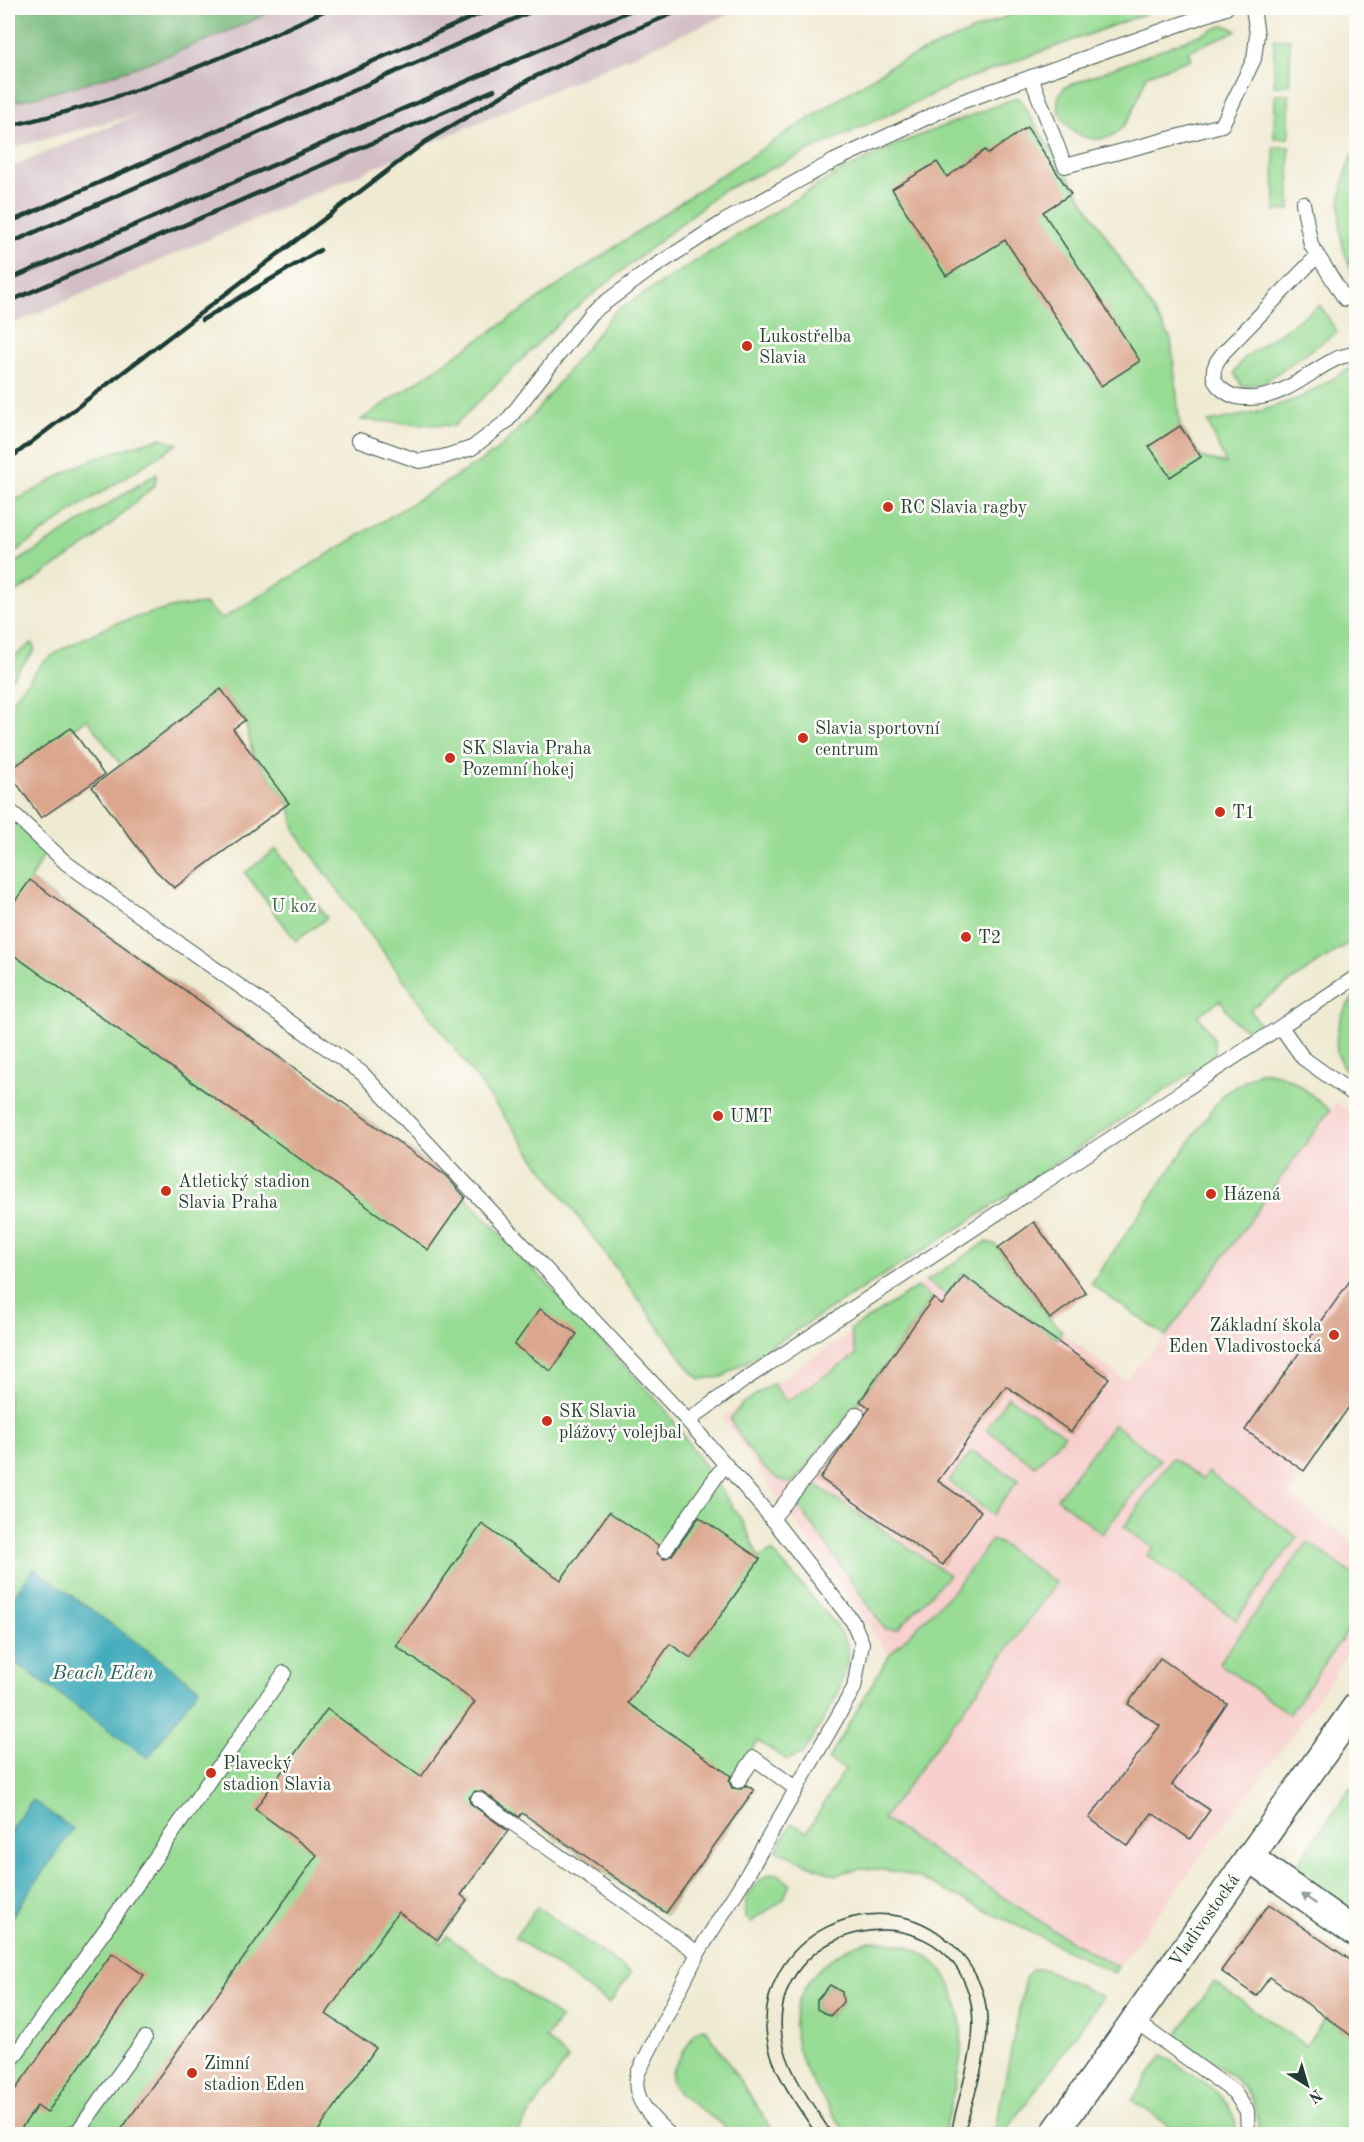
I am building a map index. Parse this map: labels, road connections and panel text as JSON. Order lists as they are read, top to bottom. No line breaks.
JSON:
{"streets":{"street":["Vladivostocká"]},"water":["Beach Eden"],"parks":["U koz"],"places":["Lukostřelba Slavia","RC Slavia ragby","Slavia sportovní centrum","SK Slavia Praha Pozemní hokej","T1","T2","UMT","Atletický stadion Slavia Praha","Házená","Základní škola Eden Vladivostocká","SK Slavia plážový volejbal","Plavecký stadion Slavia","Zimní stadion Eden"],"north":"bottom right"}
